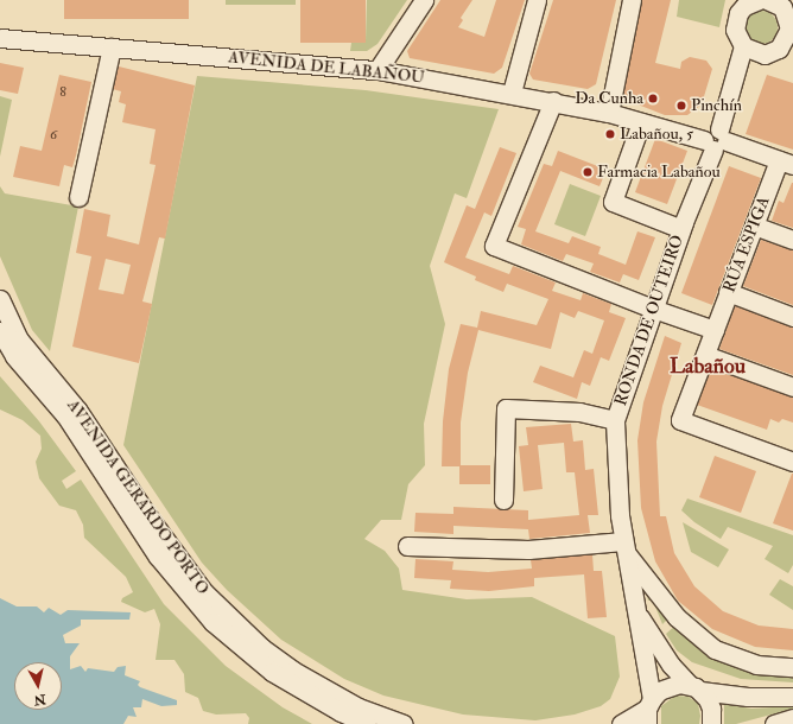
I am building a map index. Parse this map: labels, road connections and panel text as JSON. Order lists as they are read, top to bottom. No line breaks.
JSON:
{"streets":{"street":["AVENIDA DE LABAÑOU","RÚA ESPIGA","RONDA DE OUTEIRO","AVENIDA GERARDO PORTO"]},"crossings":[["AVENIDA DE LABAÑOU","RÚA ESPIGA"],["AVENIDA DE LABAÑOU","RONDA DE OUTEIRO"]],"districts":["Labañou"],"places":["Da Cunha","Pinchín","Labañou, 5","Farmacia Labañou"],"house_numbers":["8","6"],"north":"bottom"}
